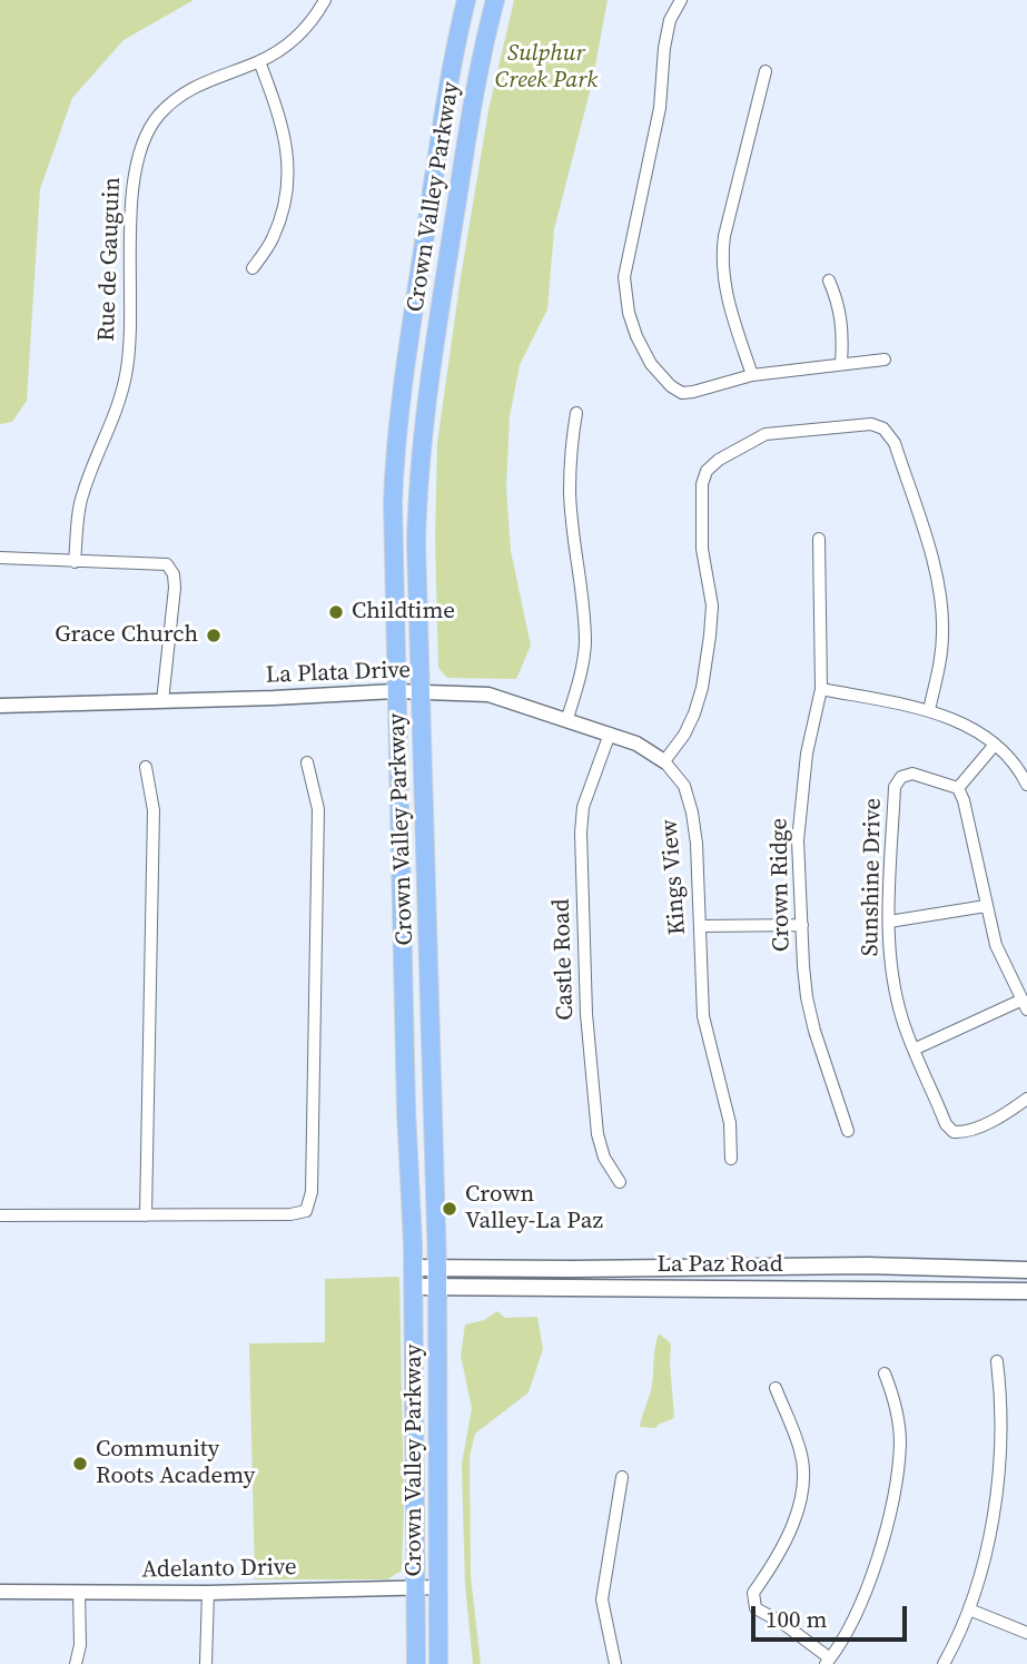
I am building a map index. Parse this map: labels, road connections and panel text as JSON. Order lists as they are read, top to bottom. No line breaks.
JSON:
{"streets":{"main road":["Crown Valley Parkway","La Paz Road"],"street":["Rue de Gauguin","La Plata Drive","Kings View","Sunshine Drive","Crown Ridge","Castle Road","Adelanto Drive"]},"crossings":[["Crown Valley Parkway","La Plata Drive"],["Crown Valley Parkway","La Paz Road"],["Crown Valley Parkway","Adelanto Drive"],["La Plata Drive","Kings View"],["La Plata Drive","Castle Road"]],"parks":["Sulphur Creek Park"],"places":["Childtime","Grace Church","Crown Valley-La Paz","Community Roots Academy"],"scale_bar":"100 m"}
